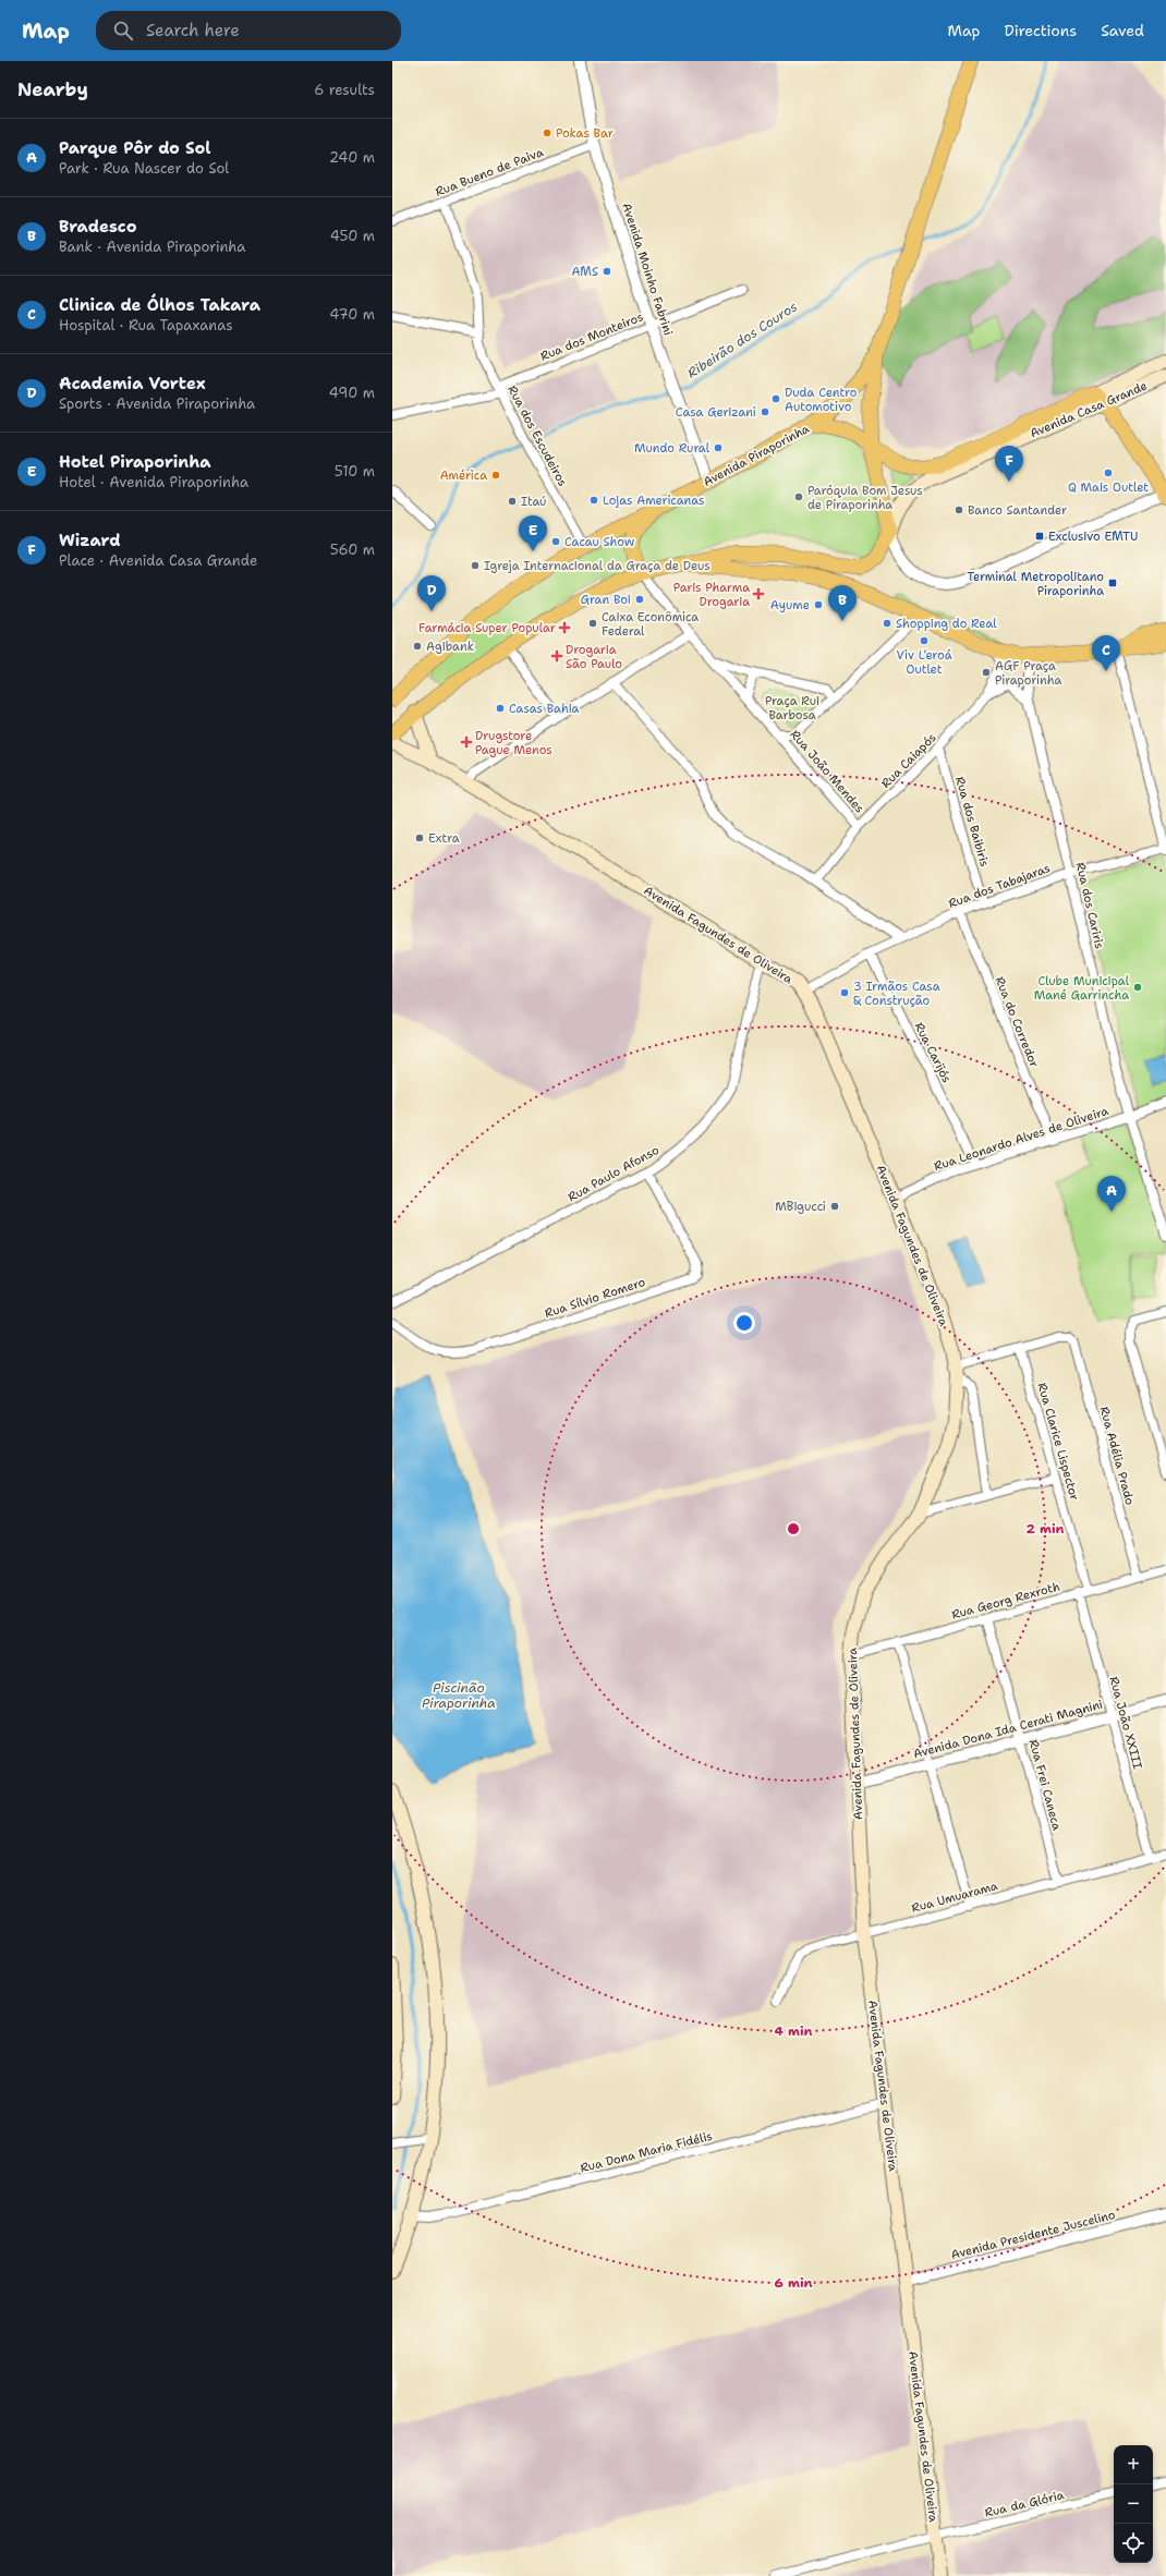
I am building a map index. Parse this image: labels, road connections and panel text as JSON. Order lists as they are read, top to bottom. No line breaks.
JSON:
{"streets":{"main road":["Avenida Casa Grande","Avenida Piraporinha","Avenida Fagundes de Oliveira"],"street":["Rua Bueno de Paiva","Avenida Moinho Fabrini","Rua dos Monteiros","Rua dos Escudeiros","Rua Caiapós","Rua João Mendes","Rua dos Baibiris","Rua dos Tabajaras","Rua dos Cariris","Rua do Corredor","Rua Carijós","Rua Leonardo Alves de Oliveira","Rua Paulo Afonso","Rua Sílvio Romero","Rua Clarice Lispector","Rua Adélia Prado","Rua Georg Rexroth","Rua João XXIII","Avenida Dona Ida Cerati Magnini","Rua Frei Caneca","Rua Umuarama","Rua Dona Maria Fidélis","Avenida Presidente Juscelino","Rua da Glória"]},"crossings":[["Rua Bueno de Paiva","Avenida Moinho Fabrini"],["Rua Bueno de Paiva","Rua dos Escudeiros"],["Avenida Moinho Fabrini","Rua dos Monteiros"],["Avenida Moinho Fabrini","Avenida Piraporinha"],["Rua dos Monteiros","Rua dos Escudeiros"],["Avenida Casa Grande","Avenida Piraporinha"],["Rua dos Escudeiros","Avenida Piraporinha"],["Rua Caiapós","Rua João Mendes"],["Rua Caiapós","Rua dos Baibiris"],["Rua dos Baibiris","Rua dos Tabajaras"],["Rua dos Tabajaras","Rua dos Cariris"],["Rua dos Tabajaras","Avenida Fagundes de Oliveira"],["Rua dos Tabajaras","Rua do Corredor"],["Rua dos Tabajaras","Rua Carijós"],["Rua dos Cariris","Rua Leonardo Alves de Oliveira"],["Avenida Fagundes de Oliveira","Rua Leonardo Alves de Oliveira"],["Avenida Fagundes de Oliveira","Rua Paulo Afonso"],["Avenida Fagundes de Oliveira","Rua Georg Rexroth"],["Avenida Fagundes de Oliveira","Avenida Dona Ida Cerati Magnini"],["Avenida Fagundes de Oliveira","Rua Umuarama"],["Avenida Fagundes de Oliveira","Rua Dona Maria Fidélis"],["Avenida Fagundes de Oliveira","Avenida Presidente Juscelino"],["Avenida Fagundes de Oliveira","Rua da Glória"],["Rua do Corredor","Rua Leonardo Alves de Oliveira"],["Rua Carijós","Rua Leonardo Alves de Oliveira"],["Rua Paulo Afonso","Rua Sílvio Romero"],["Rua Clarice Lispector","Rua Adélia Prado"],["Rua Clarice Lispector","Rua Georg Rexroth"],["Rua Adélia Prado","Rua Georg Rexroth"],["Rua Georg Rexroth","Rua João XXIII"],["Rua Georg Rexroth","Rua Frei Caneca"],["Rua João XXIII","Avenida Dona Ida Cerati Magnini"],["Rua João XXIII","Rua Umuarama"],["Avenida Dona Ida Cerati Magnini","Rua Frei Caneca"],["Rua Frei Caneca","Rua Umuarama"]],"water":["Ribeirão dos Couros","Piscinão Piraporinha"],"parks":["Praça Rui Barbosa"],"places":{"other":["Pokas Bar","AMS","Duda Centro Automotivo","Casa Gerizani","Mundo Rural","Q Mais Outlet","América","Paróquia Bom Jesus de Piraporinha","Lojas Americanas","Itaú","Banco Santander","Cacau Show","Igreja Internacional da Graça de Deus","Gran Boi","Ayume","Caixa Econômica Federal","Shopping do Real","Viv L'eroá Outlet","Agibank","AGF Praça Piraporinha","Casas Bahia","Extra","Clube Municipal Mané Garrincha","3 Irmãos Casa & Construção","MBigucci"],"transit":["Exclusivo EMTU","Terminal Metropolitano Piraporinha"],"health":["Paris Pharma Drogaria","Farmácia Super Popular","Drogaria São Paulo","Drugstore Pague Menos"]},"page":{"header":"Map","search":"Search here","nav":["Map","Directions","Saved"],"heading":["Nearby","6 results"],"list":[{"mark":"A","name":"Parque Pôr do Sol","note":"Park · Rua Nascer do Sol","value":"240 m"},{"mark":"B","name":"Bradesco","note":"Bank · Avenida Piraporinha","value":"450 m"},{"mark":"C","name":"Clinica de Ólhos Takara","note":"Hospital · Rua Tapaxanas","value":"470 m"},{"mark":"D","name":"Academia Vortex","note":"Sports · Avenida Piraporinha","value":"490 m"},{"mark":"E","name":"Hotel Piraporinha","note":"Hotel · Avenida Piraporinha","value":"510 m"},{"mark":"F","name":"Wizard","note":"Place · Avenida Casa Grande","value":"560 m"}],"pins":["F","E","D","B","C","A"],"map_buttons":["+","−"]},"rings":["2 min","4 min","6 min"]}
